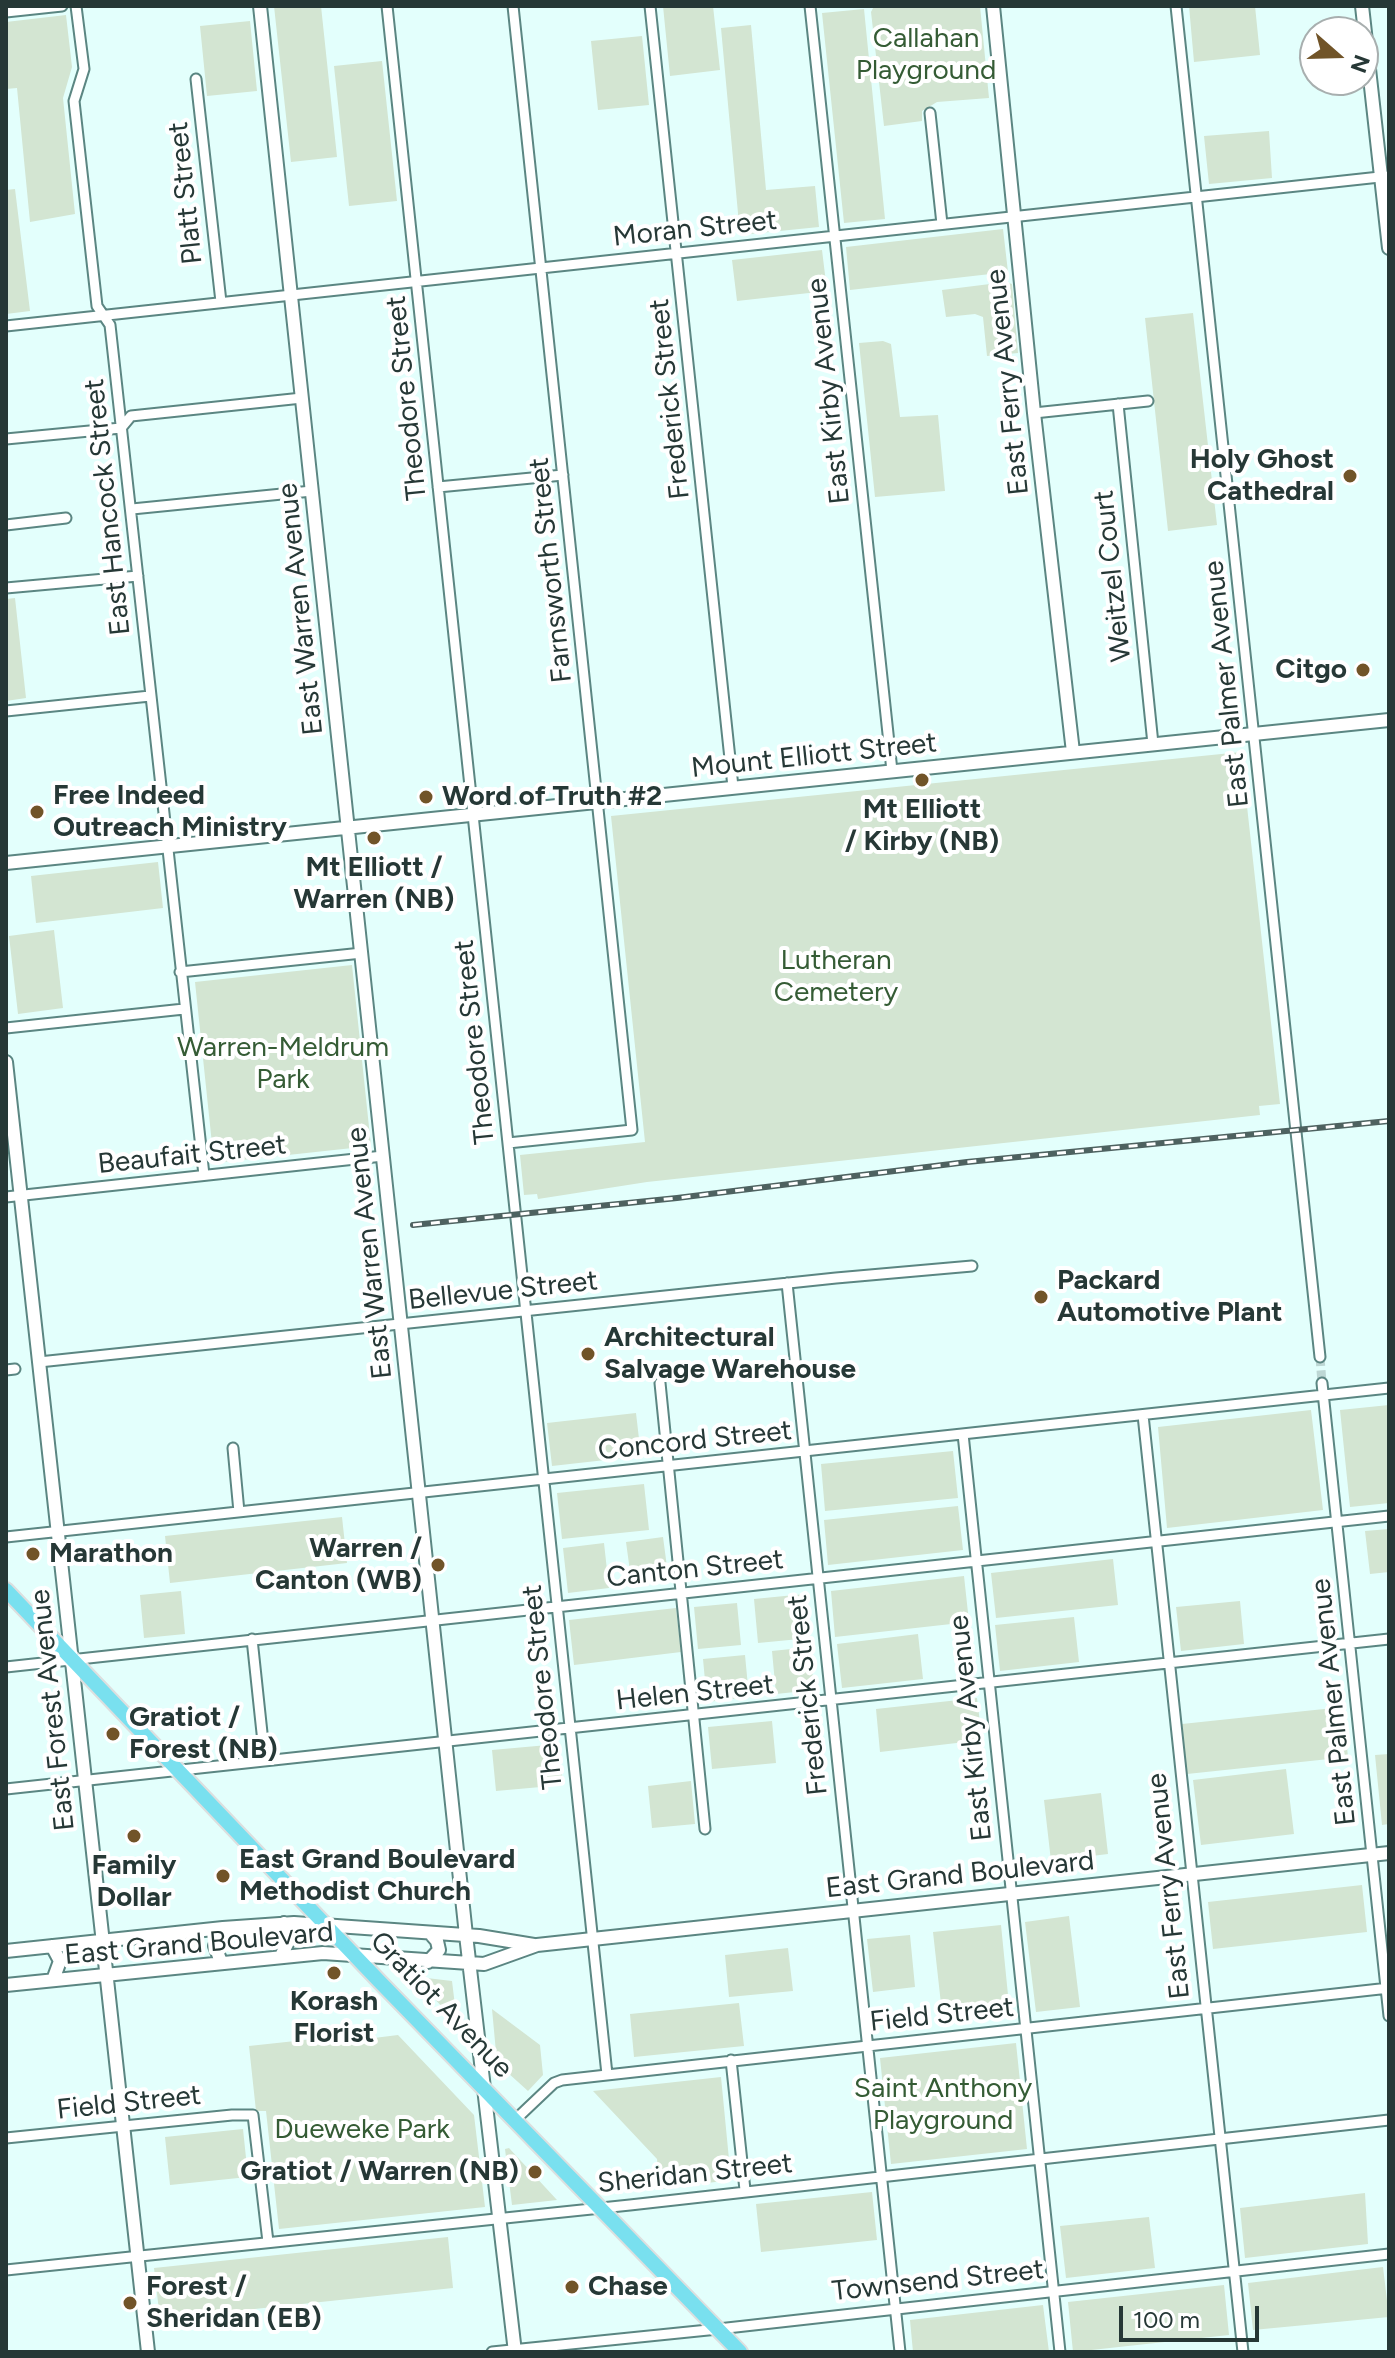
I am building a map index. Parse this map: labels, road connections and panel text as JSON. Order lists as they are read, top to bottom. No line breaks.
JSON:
{"streets":{"main road":["East Ferry Avenue","East Warren Avenue","Mount Elliott Street","East Forest Avenue","East Grand Boulevard","Gratiot Avenue"],"street":["Platt Street","Moran Street","East Kirby Avenue","Theodore Street","Frederick Street","East Hancock Street","Farnsworth Street","Weitzel Court","East Palmer Avenue","Beaufait Street","Bellevue Street","Concord Street","Canton Street","Helen Street","Field Street","Sheridan Street","Townsend Street"]},"crossings":[["Platt Street","Moran Street"],["Moran Street","East Ferry Avenue"],["Moran Street","East Kirby Avenue"],["Moran Street","Theodore Street"],["Moran Street","Frederick Street"],["Moran Street","East Hancock Street"],["Moran Street","Farnsworth Street"],["Moran Street","East Warren Avenue"],["Moran Street","East Palmer Avenue"],["East Ferry Avenue","Mount Elliott Street"],["East Ferry Avenue","Concord Street"],["East Ferry Avenue","Canton Street"],["East Ferry Avenue","Helen Street"],["East Ferry Avenue","East Grand Boulevard"],["East Ferry Avenue","Field Street"],["East Ferry Avenue","Sheridan Street"],["East Ferry Avenue","Townsend Street"],["East Kirby Avenue","Mount Elliott Street"],["East Kirby Avenue","Concord Street"],["East Kirby Avenue","Canton Street"],["East Kirby Avenue","Helen Street"],["East Kirby Avenue","East Grand Boulevard"],["East Kirby Avenue","Field Street"],["East Kirby Avenue","Sheridan Street"],["East Kirby Avenue","Townsend Street"],["Theodore Street","Farnsworth Street"],["Theodore Street","Mount Elliott Street"],["Theodore Street","Bellevue Street"],["Theodore Street","Concord Street"],["Theodore Street","Canton Street"],["Theodore Street","Helen Street"],["Theodore Street","East Grand Boulevard"],["Theodore Street","Field Street"],["Frederick Street","Mount Elliott Street"],["Frederick Street","Bellevue Street"],["Frederick Street","Concord Street"],["Frederick Street","Canton Street"],["Frederick Street","Helen Street"],["Frederick Street","East Grand Boulevard"],["Frederick Street","Field Street"],["Frederick Street","Sheridan Street"],["East Hancock Street","Mount Elliott Street"],["East Hancock Street","Beaufait Street"],["Farnsworth Street","Mount Elliott Street"],["Weitzel Court","Mount Elliott Street"],["East Warren Avenue","Mount Elliott Street"],["East Warren Avenue","Beaufait Street"],["East Warren Avenue","Bellevue Street"],["East Warren Avenue","Concord Street"],["East Warren Avenue","Canton Street"],["East Warren Avenue","Helen Street"],["East Warren Avenue","East Grand Boulevard"],["East Warren Avenue","Gratiot Avenue"],["East Warren Avenue","Sheridan Street"],["East Warren Avenue","Townsend Street"],["East Palmer Avenue","Mount Elliott Street"],["East Palmer Avenue","Concord Street"],["East Palmer Avenue","Canton Street"],["East Palmer Avenue","Helen Street"],["East Palmer Avenue","East Grand Boulevard"],["East Palmer Avenue","Field Street"],["Beaufait Street","East Forest Avenue"],["Bellevue Street","East Forest Avenue"],["Concord Street","East Forest Avenue"],["Canton Street","East Forest Avenue"],["Canton Street","Gratiot Avenue"],["Helen Street","East Forest Avenue"],["Helen Street","Gratiot Avenue"],["East Forest Avenue","East Grand Boulevard"],["East Forest Avenue","Gratiot Avenue"],["East Forest Avenue","Field Street"],["East Forest Avenue","Sheridan Street"],["East Grand Boulevard","Gratiot Avenue"],["Gratiot Avenue","Field Street"],["Gratiot Avenue","Sheridan Street"],["Gratiot Avenue","Townsend Street"],["Field Street","Sheridan Street"]],"parks":["Callahan Playground","Lutheran Cemetery","Warren-Meldrum Park","Saint Anthony Playground","Dueweke Park"],"places":["Holy Ghost Cathedral","Citgo","Mt Elliott / Kirby (NB)","Word of Truth #2","Free Indeed Outreach Ministry","Mt Elliott / Warren (NB)","Packard Automotive Plant","Architectural Salvage Warehouse","Marathon","Warren / Canton (WB)","Gratiot / Forest (NB)","Family Dollar","East Grand Boulevard Methodist Church","Korash Florist","Gratiot / Warren (NB)","Chase","Forest / Sheridan (EB)"],"scale_bar":"100 m","north":"right"}
